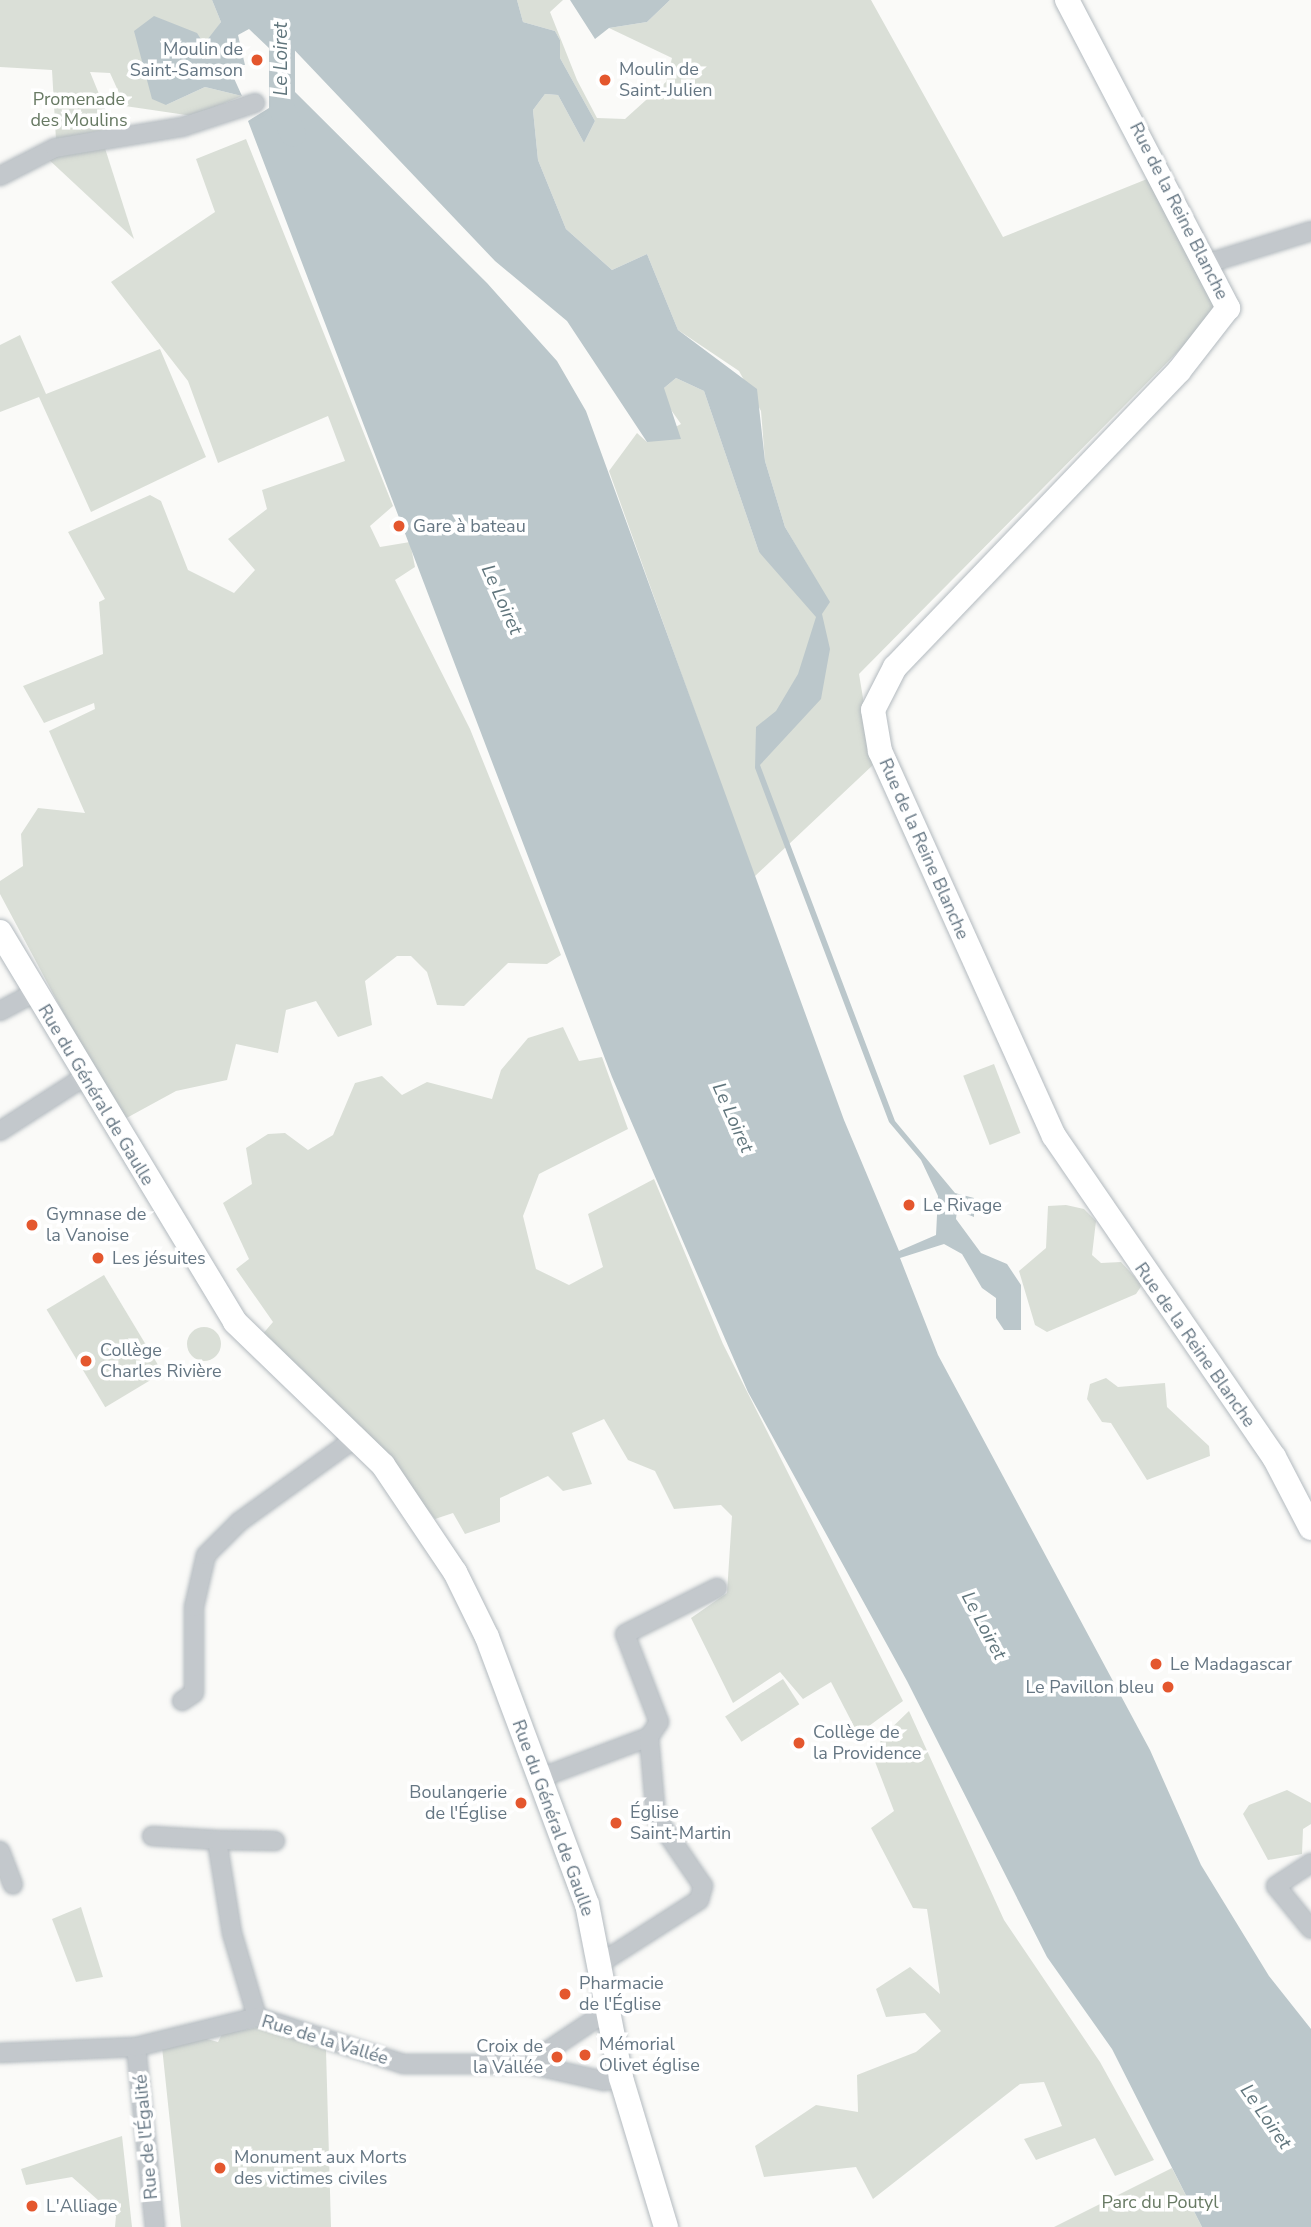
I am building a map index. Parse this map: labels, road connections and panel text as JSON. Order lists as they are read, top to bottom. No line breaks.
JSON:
{"streets":{"street":["Rue de la Reine Blanche","Rue du Général de Gaulle","Rue de la Vallée","Rue de l'Égalité"]},"crossings":[["Rue du Général de Gaulle","Rue de la Vallée"],["Rue de la Vallée","Rue de l'Égalité"]],"water":["Le Loiret"],"parks":["Promenade des Moulins","Parc du Poutyl"],"places":["Moulin de Saint-Samson","Moulin de Saint-Julien","Gare à bateau","Le Rivage","Gymnase de la Vanoise","Les jésuites","Collège Charles Rivière","Le Madagascar","Le Pavillon bleu","Collège de la Providence","Boulangerie de l'Église","Église Saint-Martin","Pharmacie de l'Église","Mémorial Olivet église","Croix de la Vallée","Monument aux Morts des victimes civiles","L'Alliage"]}
